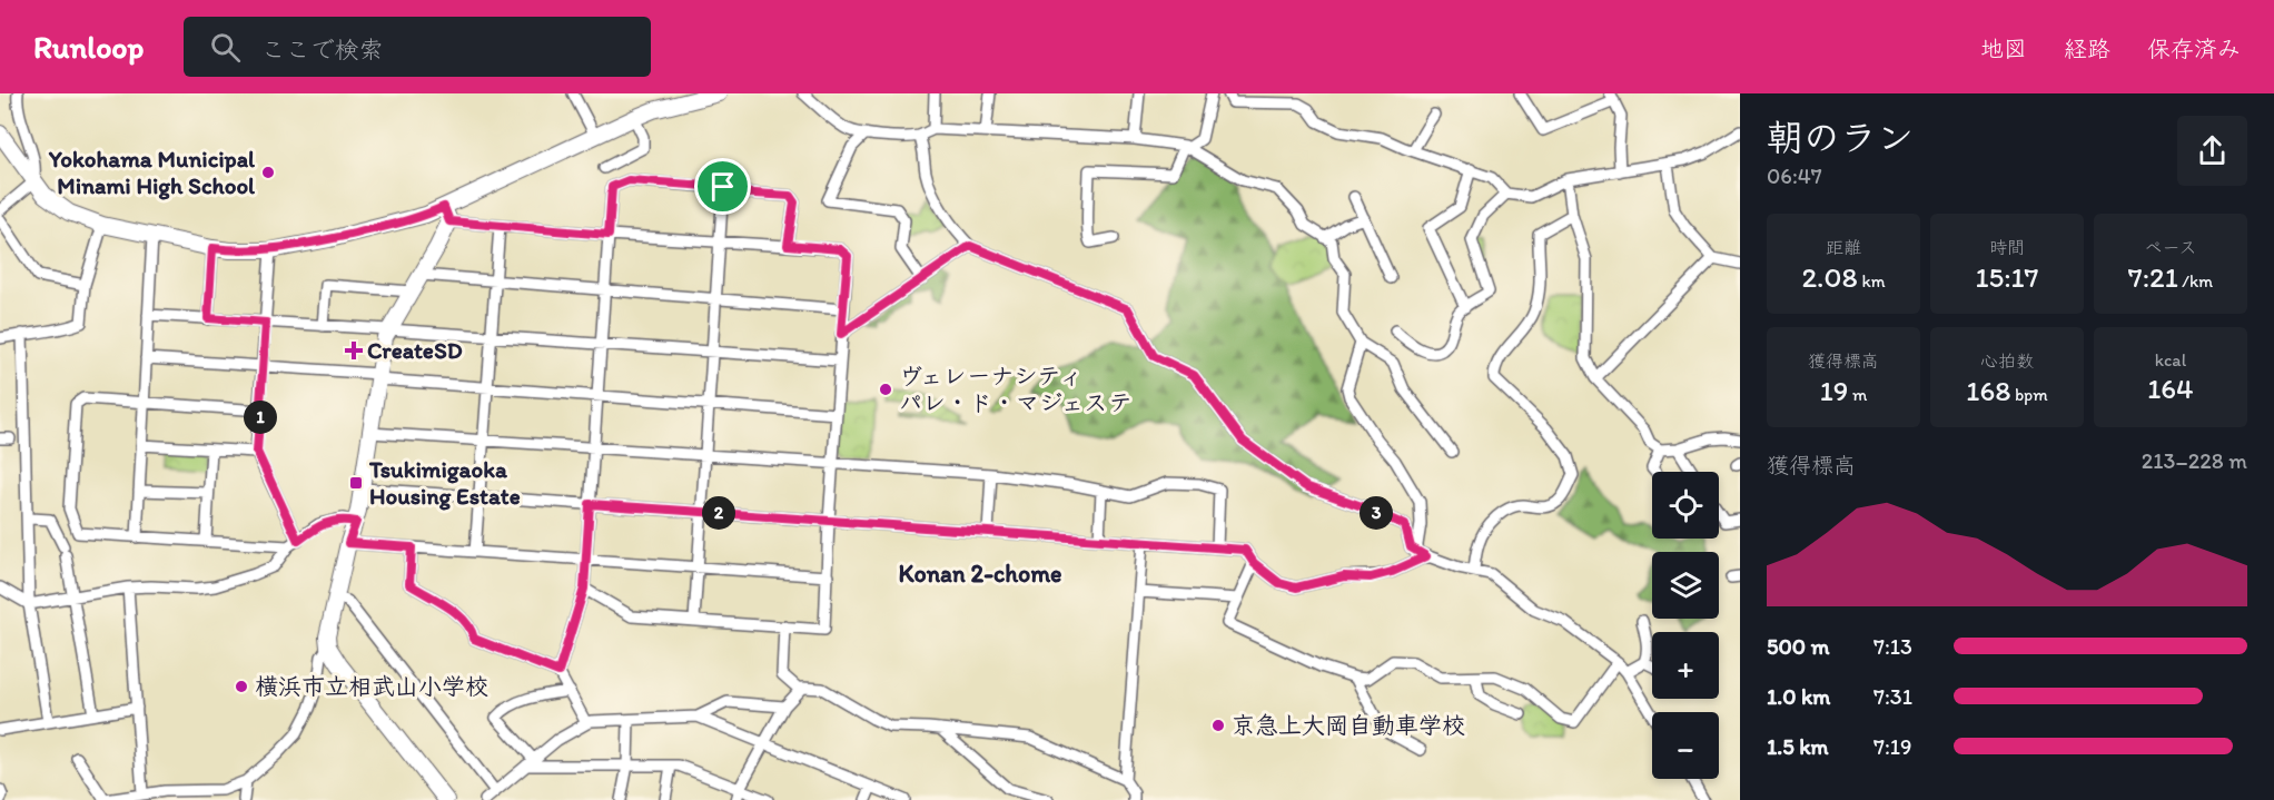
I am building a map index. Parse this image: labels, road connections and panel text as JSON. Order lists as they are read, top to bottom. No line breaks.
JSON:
{"districts":["Konan 2-chome"],"places":{"other":["Yokohama Municipal Minami High School","ヴェレーナシティ パレ・ド・マジェステ","横浜市立相武山小学校","京急上大岡自動車学校"],"health":["CreateSD"],"transit":["Tsukimigaoka Housing Estate"]},"page":{"header":"Runloop","search":"ここで検索","nav":["地図","経路","保存済み"],"heading":["朝のラン","06:47"],"stats":[["距離","2.08 km"],["時間","15:17"],["ペース","7:21 /km"],["獲得標高","19 m"],["心拍数","168 bpm"],["kcal","164"]],"pins":["1","2","3"],"chart":["獲得標高","213–228 m"],"map_buttons":["+","−"],"list":[{"name":"500 m","note":"7:13"},{"name":"1.0 km","note":"7:31"},{"name":"1.5 km","note":"7:19"}]}}
